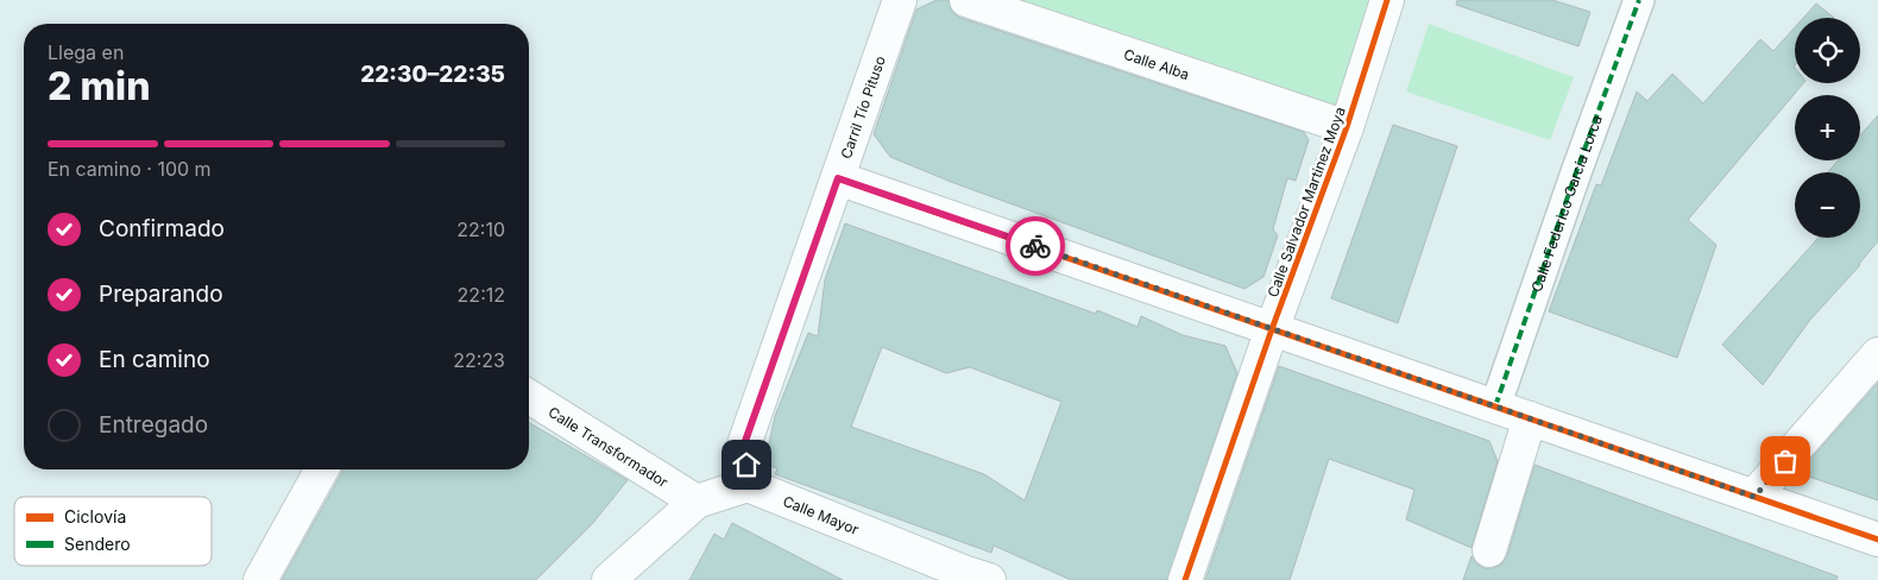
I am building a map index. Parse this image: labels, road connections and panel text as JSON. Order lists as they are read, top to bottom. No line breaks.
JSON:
{"streets":{"street":["Calle Alba","Carril Tío Pituso","Calle Salvador Martinez Moya","Calle Federico García Lorca","Calle Transformador","Calle Mayor"]},"crossings":[["Calle Alba","Calle Salvador Martinez Moya"],["Carril Tío Pituso","Calle Mayor"]],"legend":["Ciclovía","Sendero"],"page":{"map_buttons":["+","−"],"heading":["2 min","Llega en","22:30–22:35"],"bar":"En camino · 100 m","list":[["Confirmado","22:10"],["Preparando","22:12"],["En camino","22:23"],"Entregado"]}}
